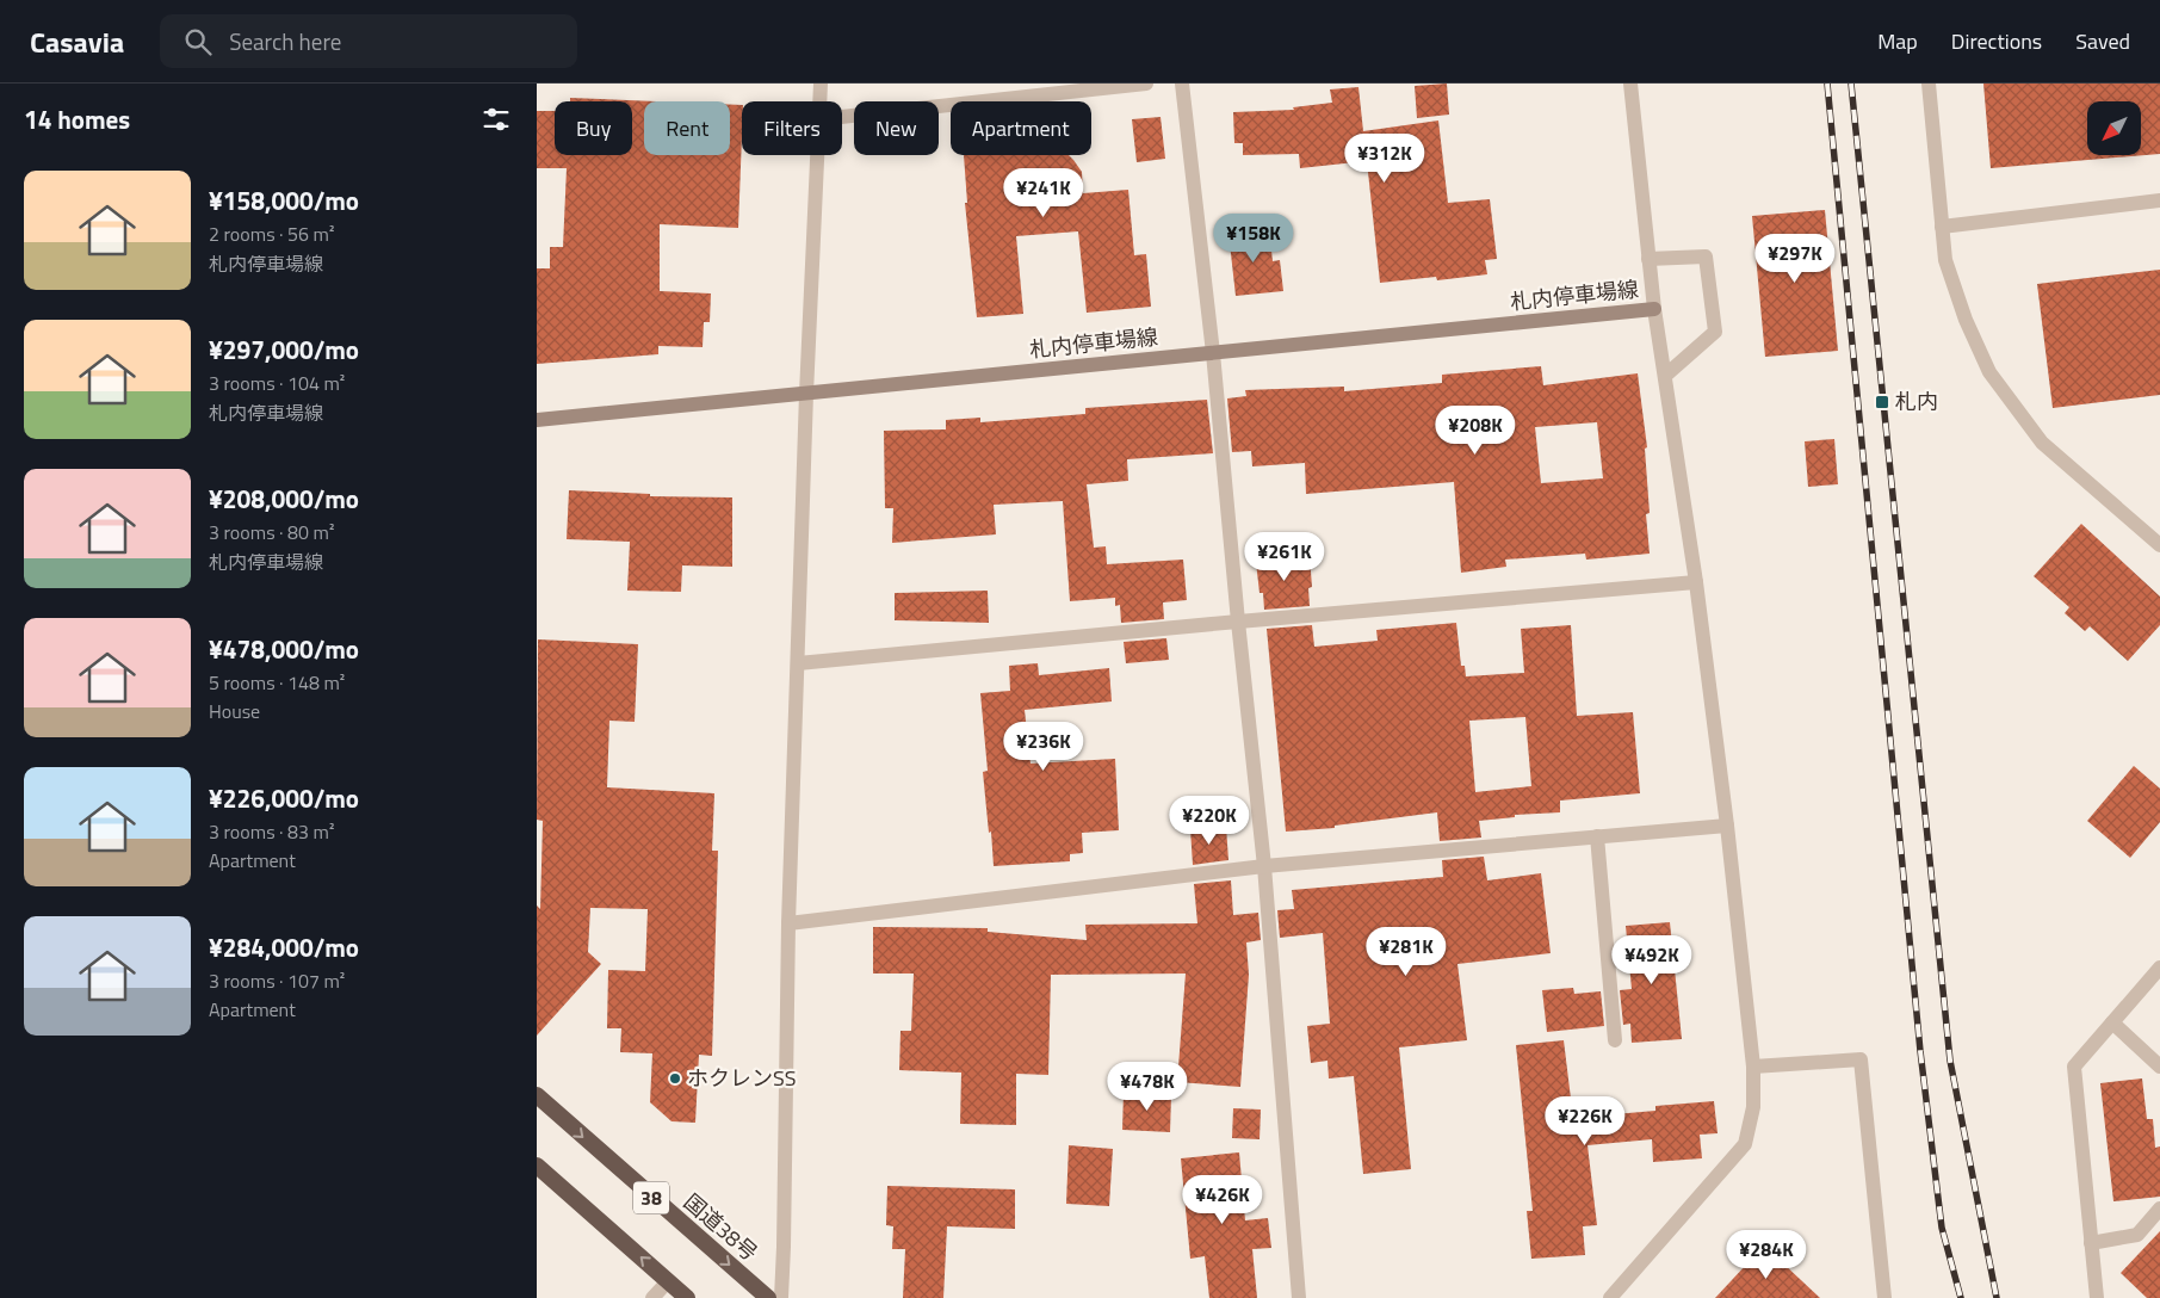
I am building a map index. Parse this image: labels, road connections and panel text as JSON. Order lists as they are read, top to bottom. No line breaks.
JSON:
{"streets":{"highway":["38","国道38号"],"main road":["札内停車場線"]},"places":{"transit":["札内"],"other":["ホクレンSS"]},"north":"bottom left","page":{"header":"Casavia","search":"Search here","nav":["Map","Directions","Saved"],"heading":"14 homes","chip":["Buy","Rent","Filters","New","Apartment"],"price":["¥312K","¥241K","¥158K","¥297K","¥208K","¥261K","¥236K","¥220K","¥281K","¥492K","¥478K","¥226K","¥426K","¥284K"],"list":[{"name":"¥158,000/mo","note":"2 rooms · 56 m² · 札内停車場線"},{"name":"¥297,000/mo","note":"3 rooms · 104 m² · 札内停車場線"},{"name":"¥208,000/mo","note":"3 rooms · 80 m² · 札内停車場線"},{"name":"¥478,000/mo","note":"5 rooms · 148 m² · House"},{"name":"¥226,000/mo","note":"3 rooms · 83 m² · Apartment"},{"name":"¥284,000/mo","note":"3 rooms · 107 m² · Apartment"}]}}
